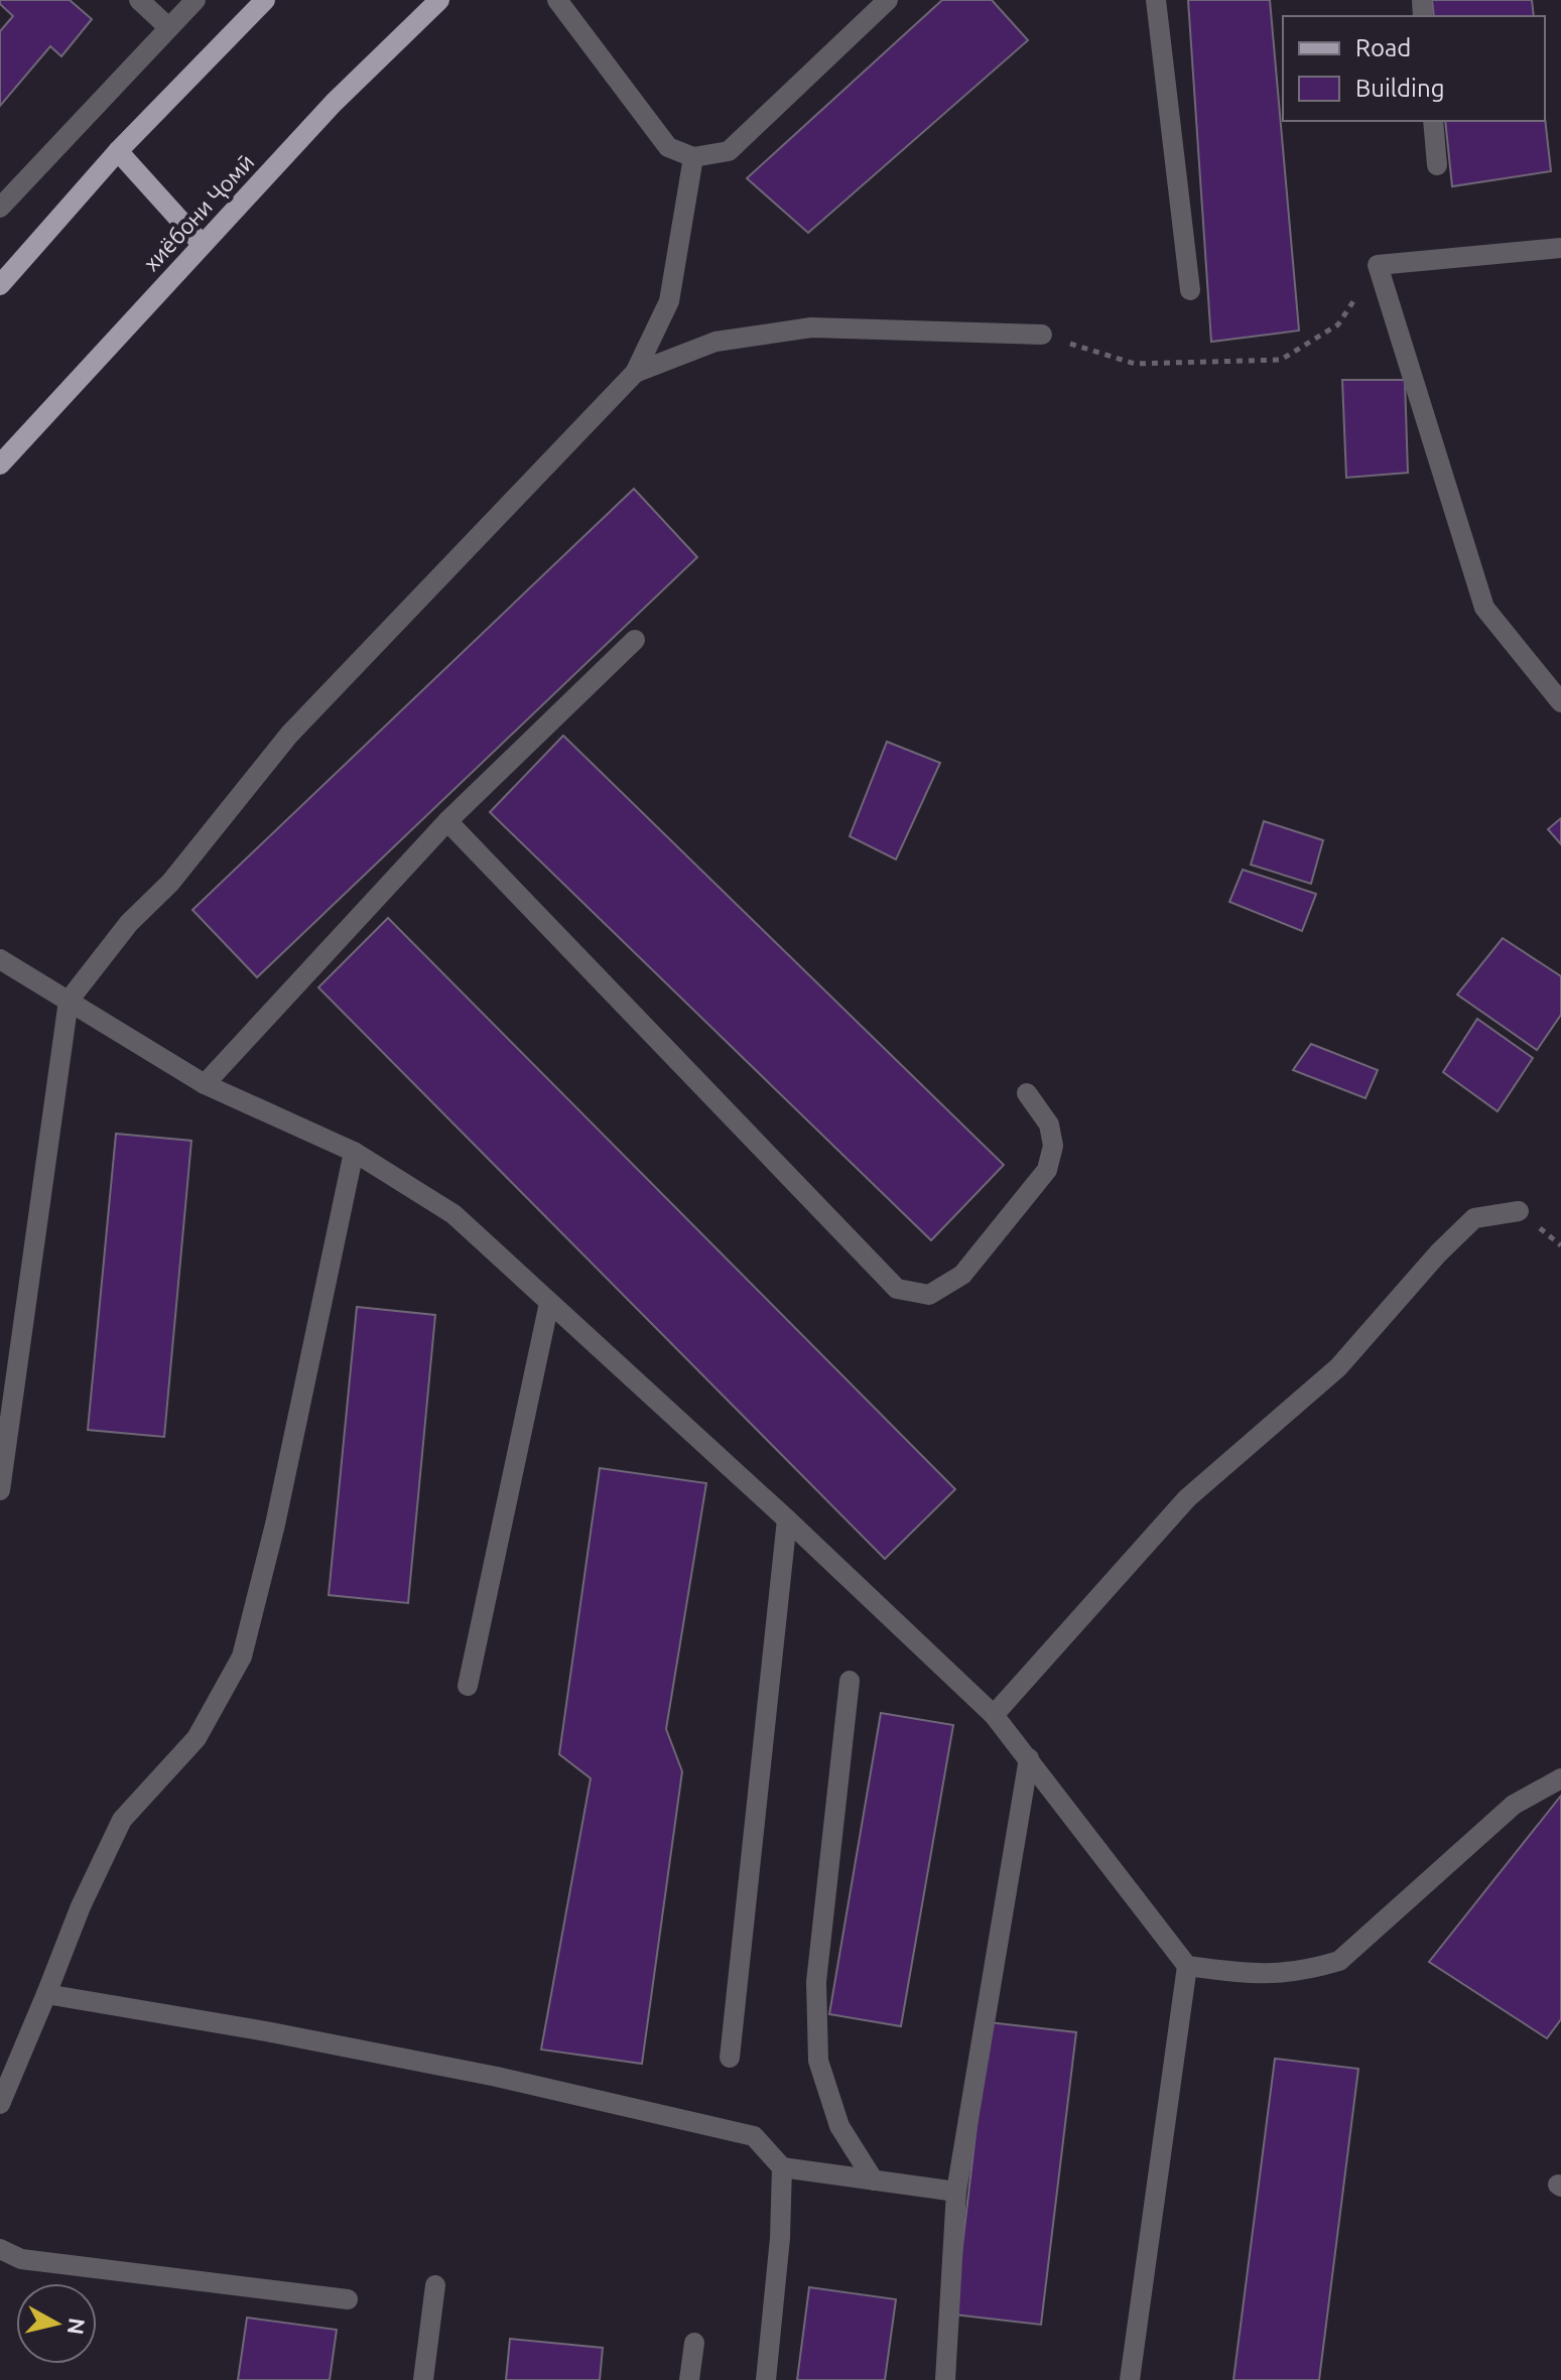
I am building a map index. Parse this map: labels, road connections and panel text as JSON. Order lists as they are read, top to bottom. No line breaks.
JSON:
{"streets":{"main road":["хиёбони Ҷомӣ"]},"legend":["Road","Building"],"north":"right"}
